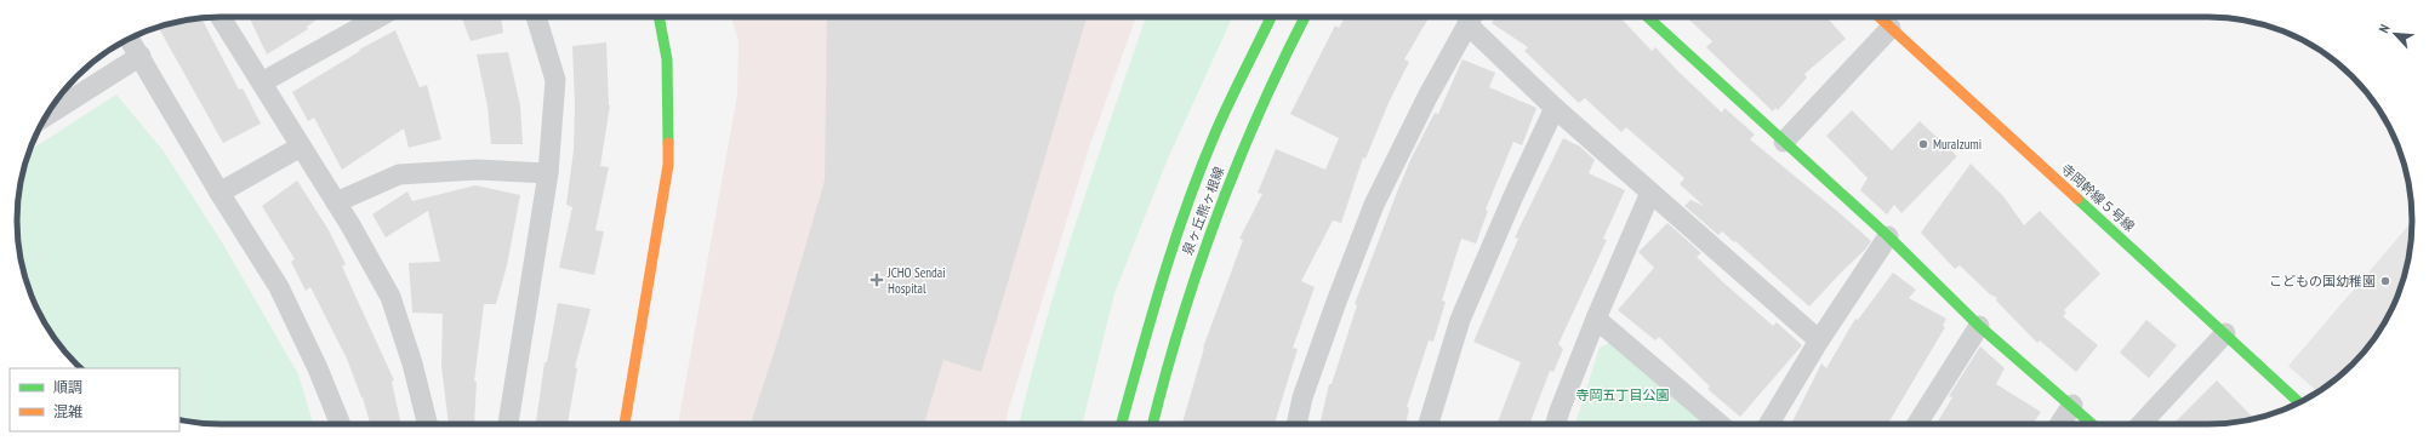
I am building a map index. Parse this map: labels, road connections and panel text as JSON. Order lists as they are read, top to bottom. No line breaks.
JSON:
{"streets":{"street":["寺岡幹線５号線","泉ヶ丘熊ヶ根線"]},"parks":["寺岡五丁目公園"],"places":{"other":["MuraIzumi","こどもの国幼稚園"],"health":["JCHO Sendai Hospital"]},"legend":["順調","混雑"],"north":"top left"}
